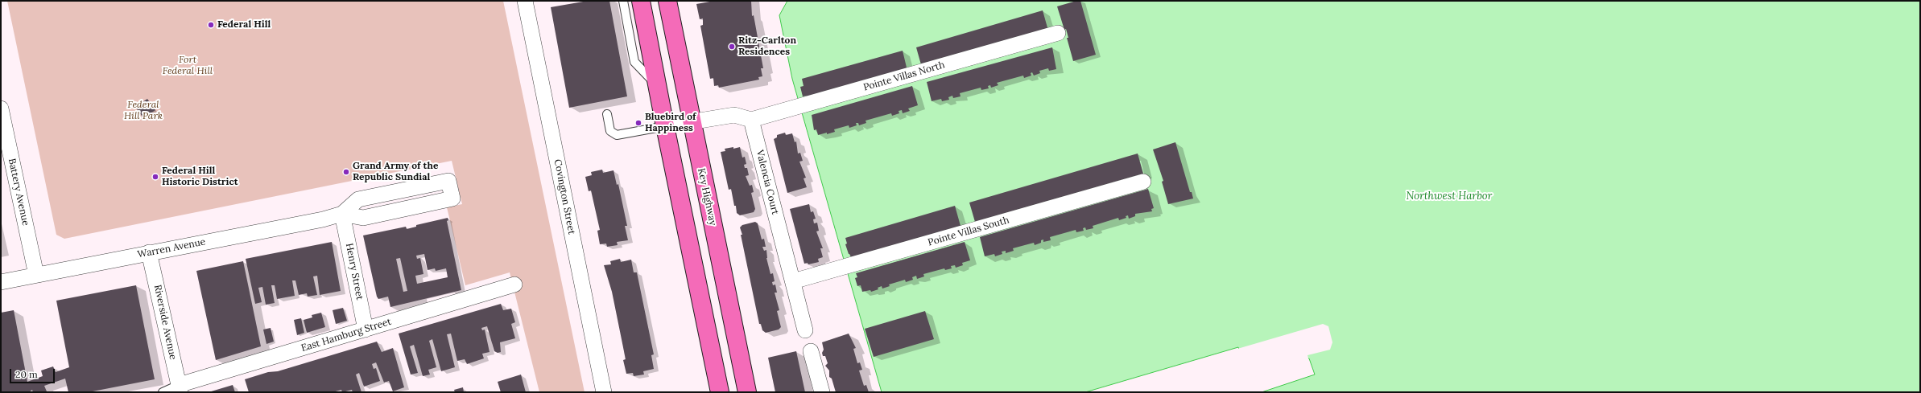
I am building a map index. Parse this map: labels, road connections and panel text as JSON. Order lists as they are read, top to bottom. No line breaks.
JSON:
{"streets":{"main road":["Key Highway"],"street":["Pointe Villas North","Valencia Court","Battery Avenue","Covington Street","Pointe Villas South","Warren Avenue","Henry Street","Riverside Avenue","East Hamburg Street"]},"crossings":[["Pointe Villas North","Valencia Court"],["Valencia Court","Pointe Villas South"],["Battery Avenue","Warren Avenue"],["Warren Avenue","Henry Street"],["Warren Avenue","Riverside Avenue"],["Henry Street","East Hamburg Street"],["Riverside Avenue","East Hamburg Street"]],"water":["Northwest Harbor"],"parks":["Fort Federal Hill","Federal Hill Park"],"places":["Federal Hill","Ritz-Carlton Residences","Bluebird of Happiness","Grand Army of the Republic Sundial","Federal Hill Historic District"],"scale_bar":"20 m"}
